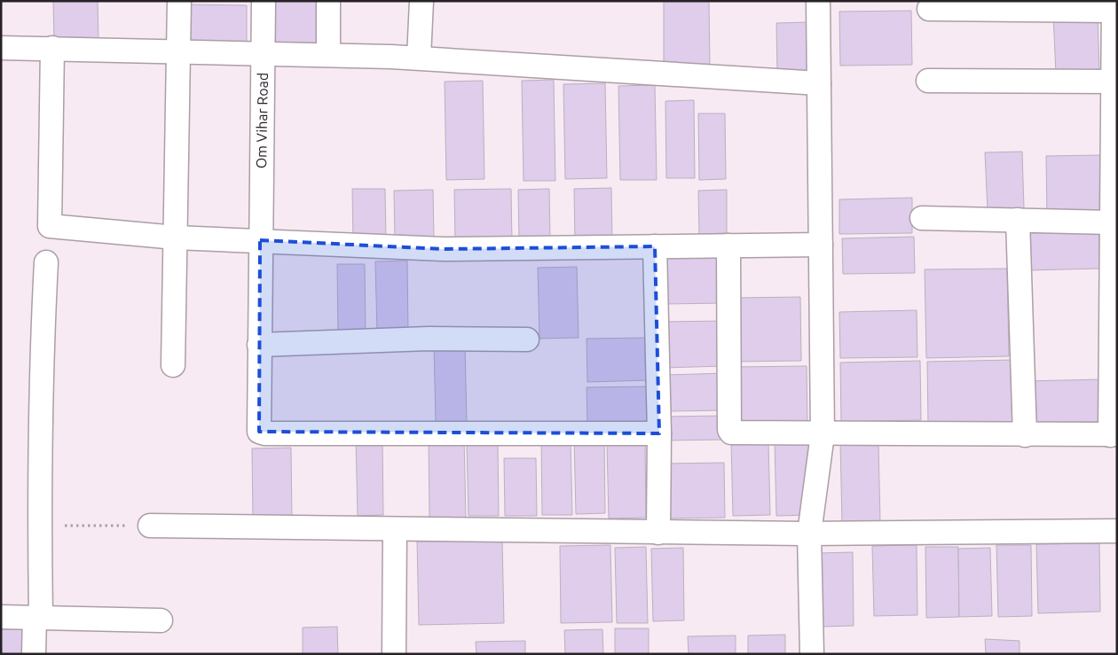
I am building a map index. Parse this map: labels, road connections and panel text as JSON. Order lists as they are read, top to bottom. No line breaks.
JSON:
{"streets":{"street":["Om Vihar Road"]}}
